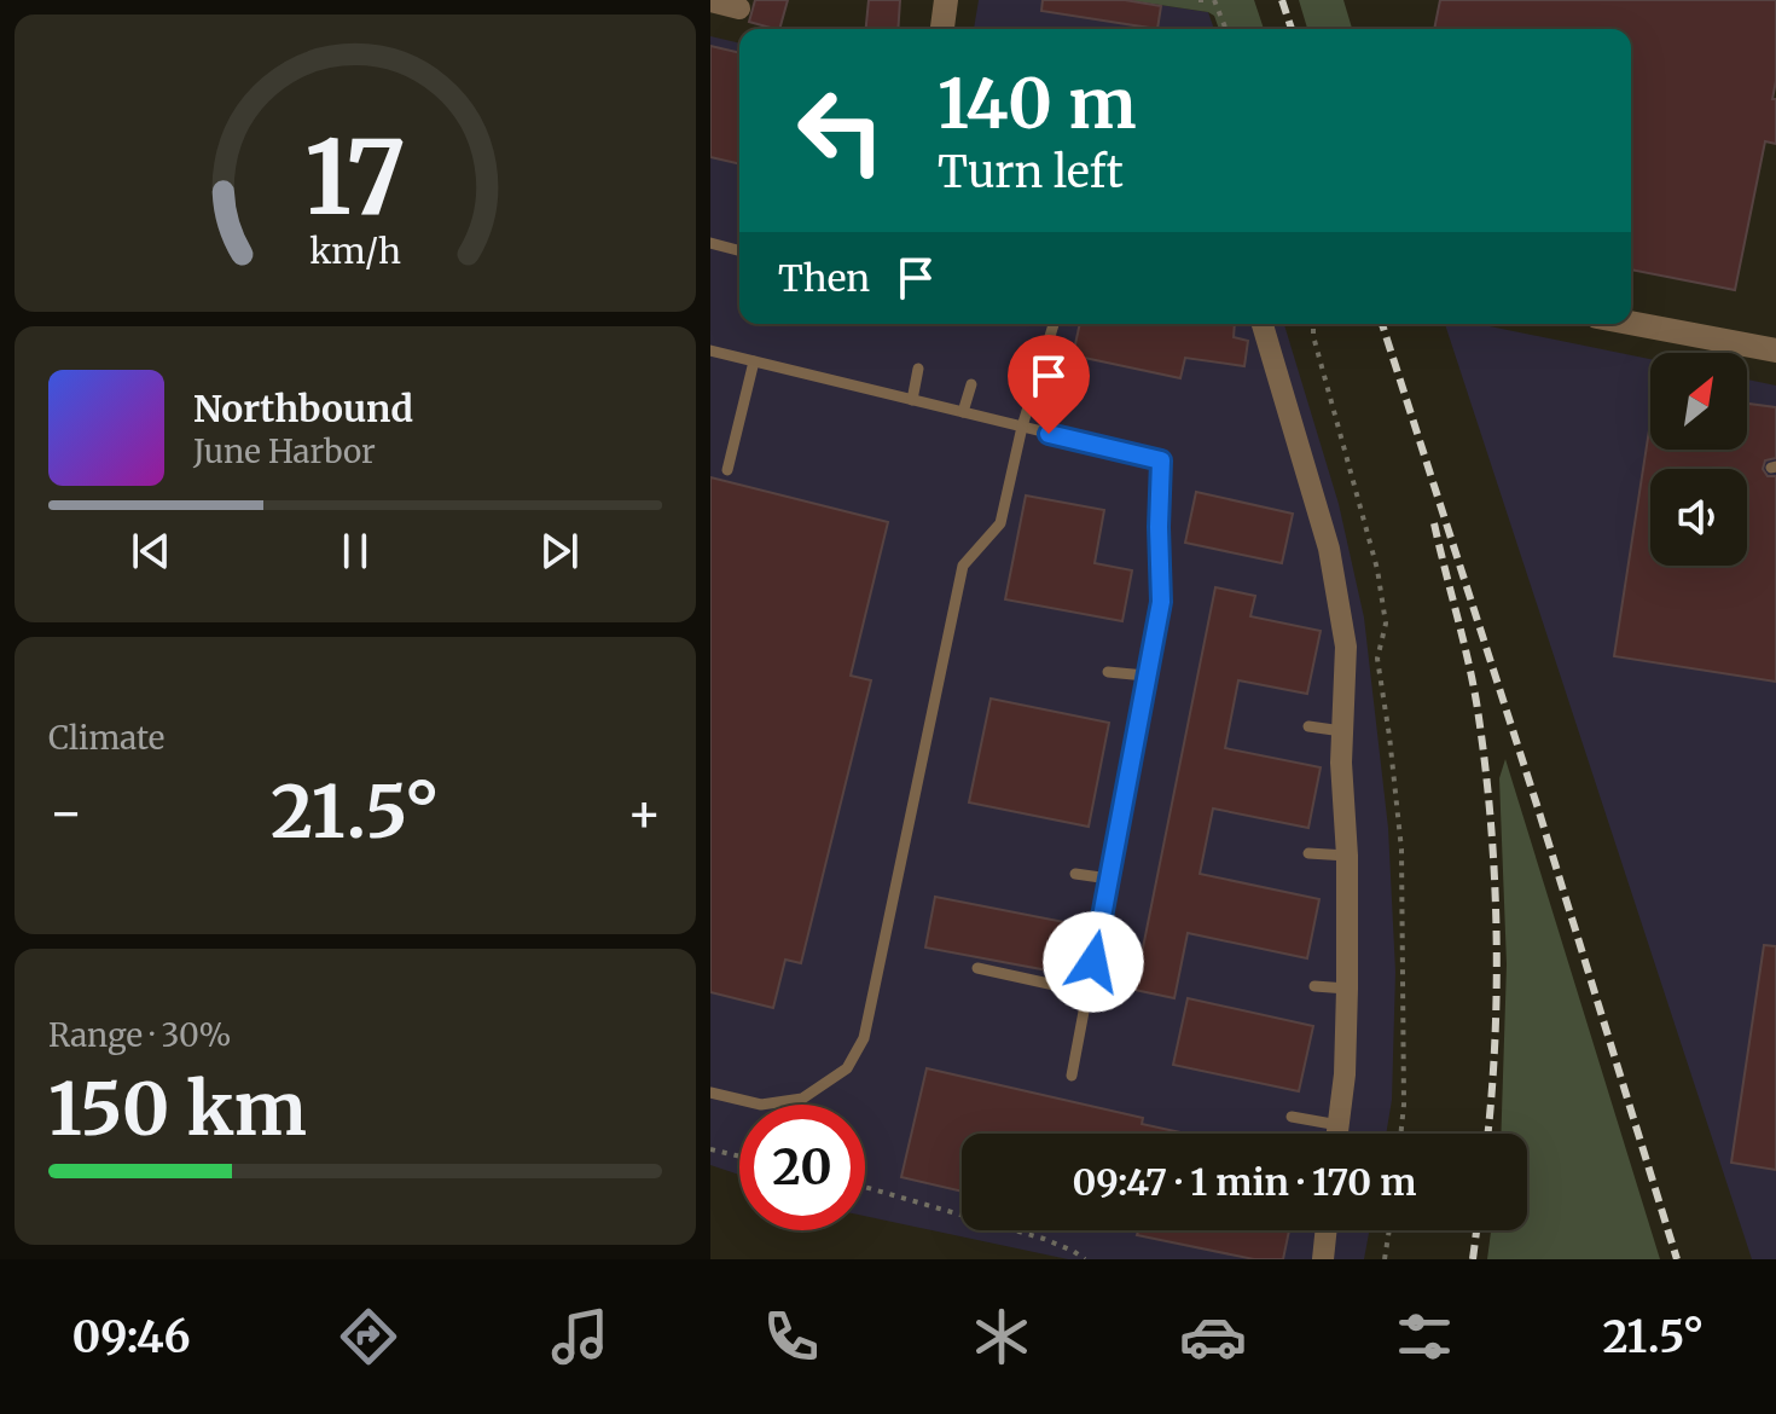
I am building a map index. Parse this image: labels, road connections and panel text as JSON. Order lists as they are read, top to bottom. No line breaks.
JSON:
{"north":"top right","page":{"turn":["140 m","Turn left"],"then":"Then","song":["Northbound","June Harbor"],"tile":["Climate",["Range · 30%","150 km"]],"heat":["−","21.5°","+"],"limit":"20","trip":"09:47 · 1 min · 170 m","tabs":["09:46","21.5°"],"gauge":["17","km/h"]}}
